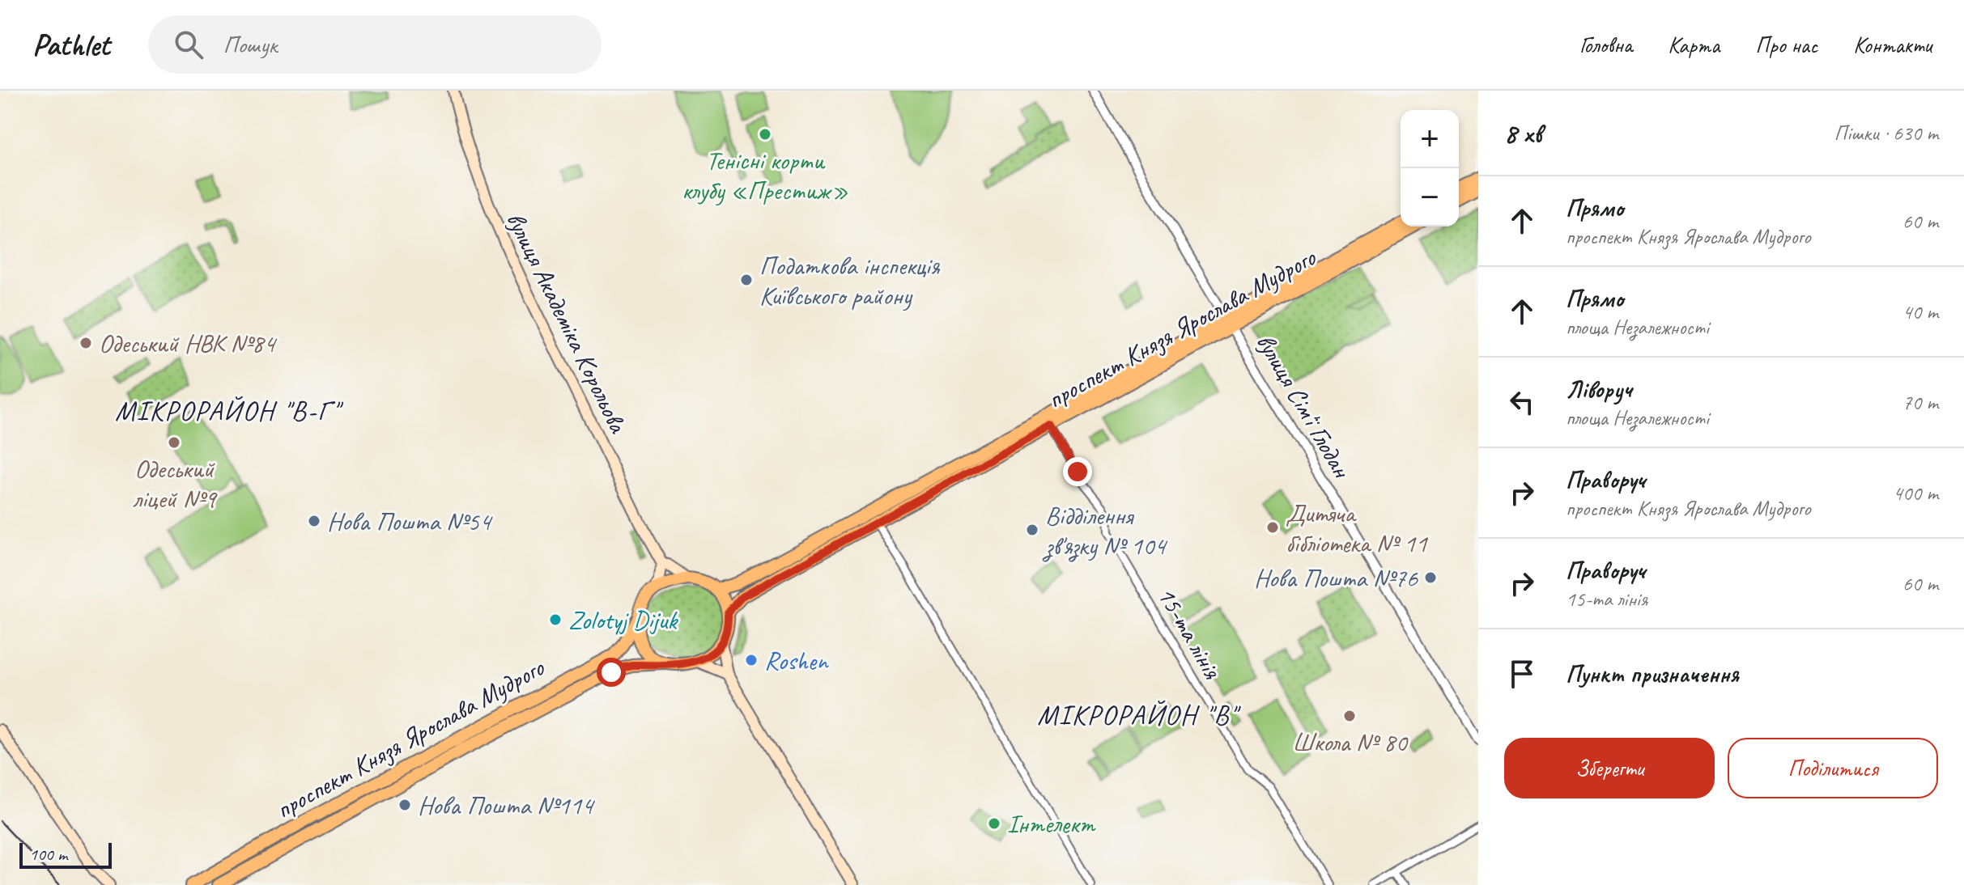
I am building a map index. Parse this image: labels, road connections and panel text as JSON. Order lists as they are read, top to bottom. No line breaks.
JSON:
{"streets":{"main road":["вулиця Академіка Корольова","проспект Князя Ярослава Мудрого"],"street":["вулиця Сім'ї Глодан","15-та лінія"]},"crossings":[["проспект Князя Ярослава Мудрого","вулиця Сім'ї Глодан"],["проспект Князя Ярослава Мудрого","15-та лінія"]],"districts":["МІКРОРАЙОН \"В-Г\"","МІКРОРАЙОН \"В\""],"places":["Тенісні корти клубу «Престиж»","Податкова інспекція Київського району","Одеський НВК №84","Одеський ліцей №9","Нова Пошта №54","Дитяча бібліотека № 11","Відділення зв'язку № 104","Нова Пошта №76","Zolotyj Dijuk","Roshen","Школа № 80","Нова Пошта №114","Інтелект"],"scale_bar":"100 m","page":{"header":"Pathlet","search":"Пошук","nav":["Головна","Карта","Про нас","Контакти"],"heading":["8 хв","Пішки · 630 m"],"map_buttons":["+","−"],"list":[["Прямо","проспект Князя Ярослава Мудрого","60 m"],["Прямо","площа Незалежності","40 m"],["Ліворуч","площа Незалежності","70 m"],["Праворуч","проспект Князя Ярослава Мудрого","400 m"],["Праворуч","15-та лінія","60 m"],"Пункт призначення"],"buttons":["Зберегти","Поділитися"],"scale":"100 m"}}
